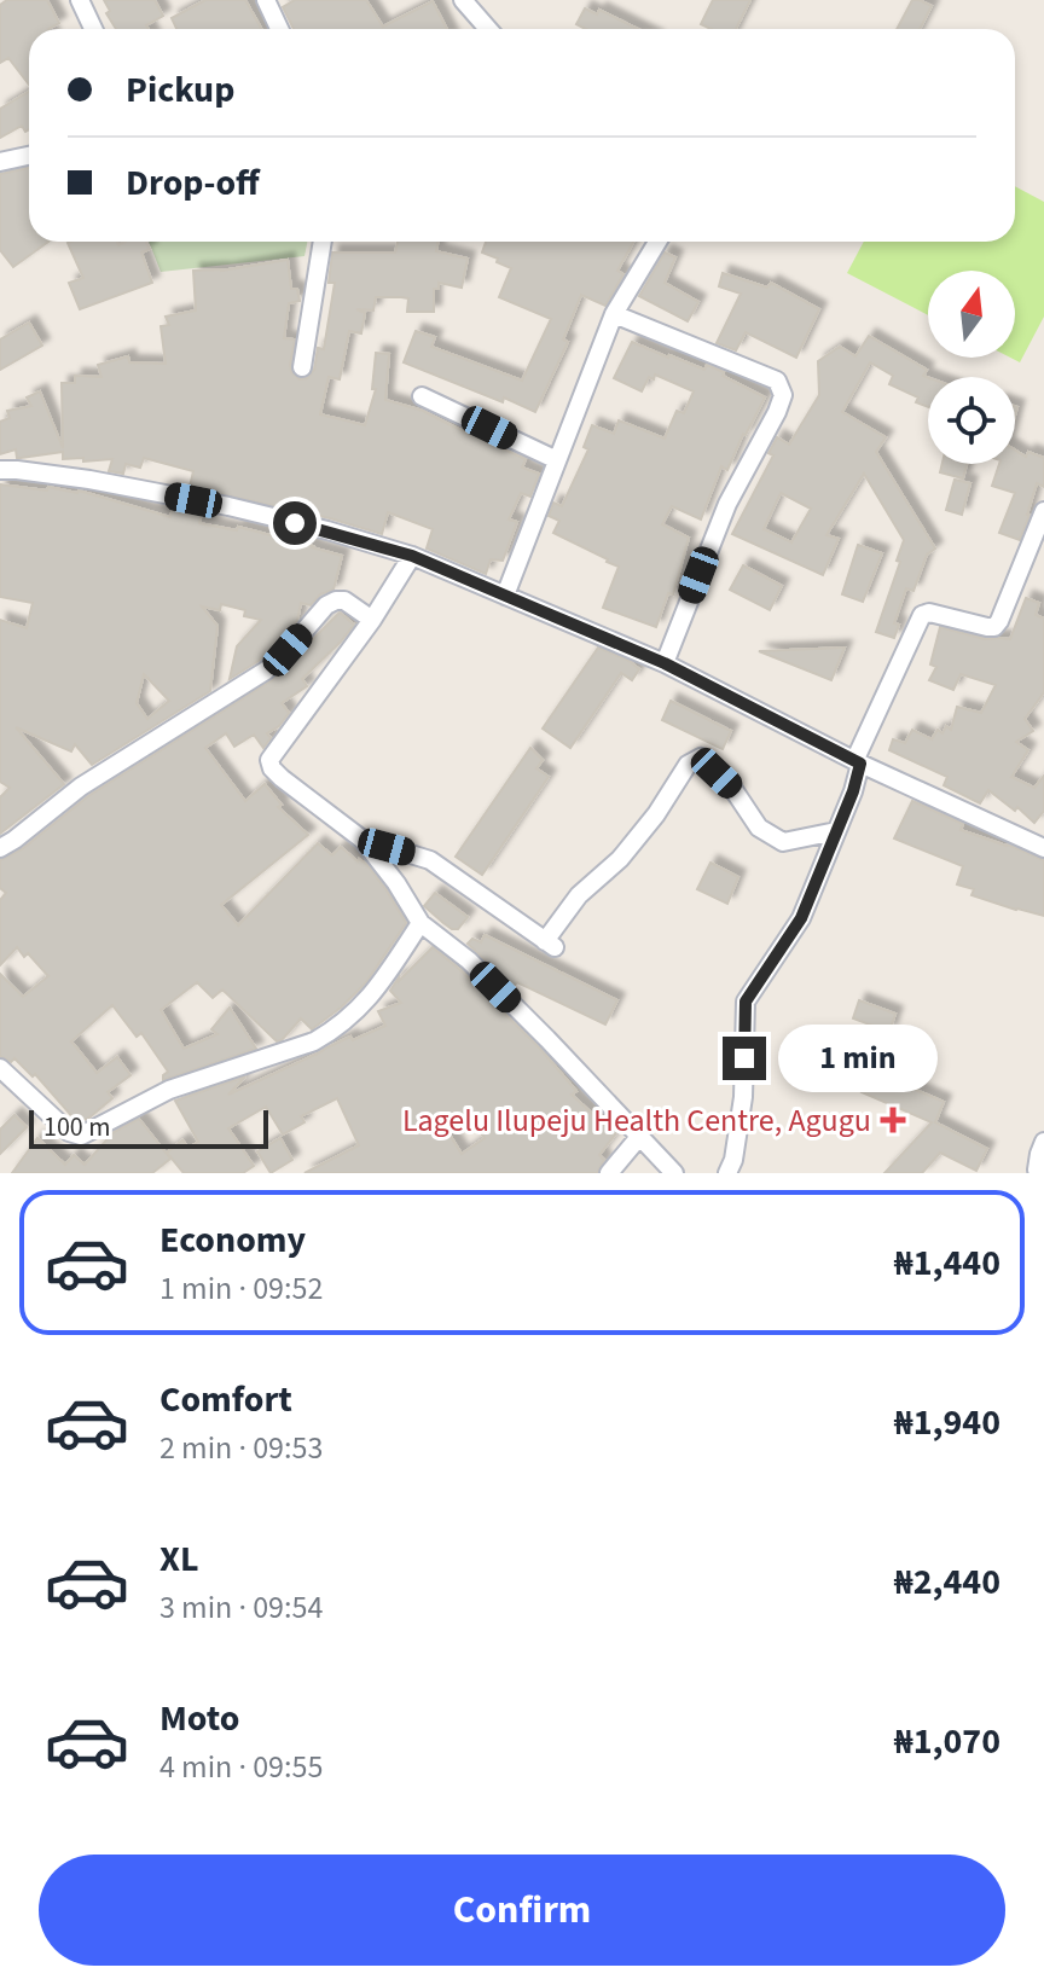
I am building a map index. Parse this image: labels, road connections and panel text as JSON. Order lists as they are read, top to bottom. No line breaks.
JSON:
{"places":{"health":["Lagelu Ilupeju Health Centre, Agugu"]},"scale_bar":"100 m","north":"top","page":{"banner":["Pickup","Drop-off"],"bubble":"1 min","scale":"100 m","list":[{"name":"Economy","note":"1 min · 09:52","value":"₦1,440"},{"name":"Comfort","note":"2 min · 09:53","value":"₦1,940"},{"name":"XL","note":"3 min · 09:54","value":"₦2,440"},{"name":"Moto","note":"4 min · 09:55","value":"₦1,070"}],"buttons":"Confirm"}}
